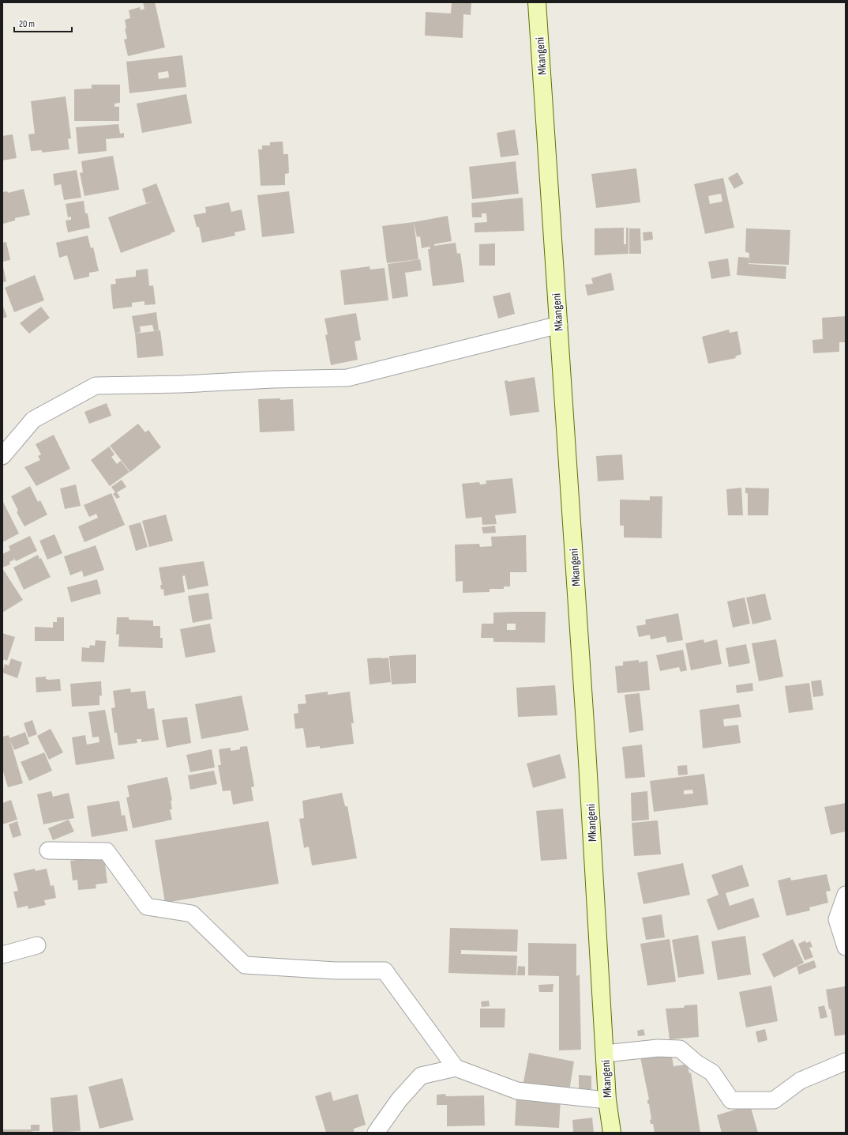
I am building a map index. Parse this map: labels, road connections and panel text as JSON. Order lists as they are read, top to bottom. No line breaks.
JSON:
{"streets":{"street":["Mkangeni"]},"scale_bar":"20 m"}
